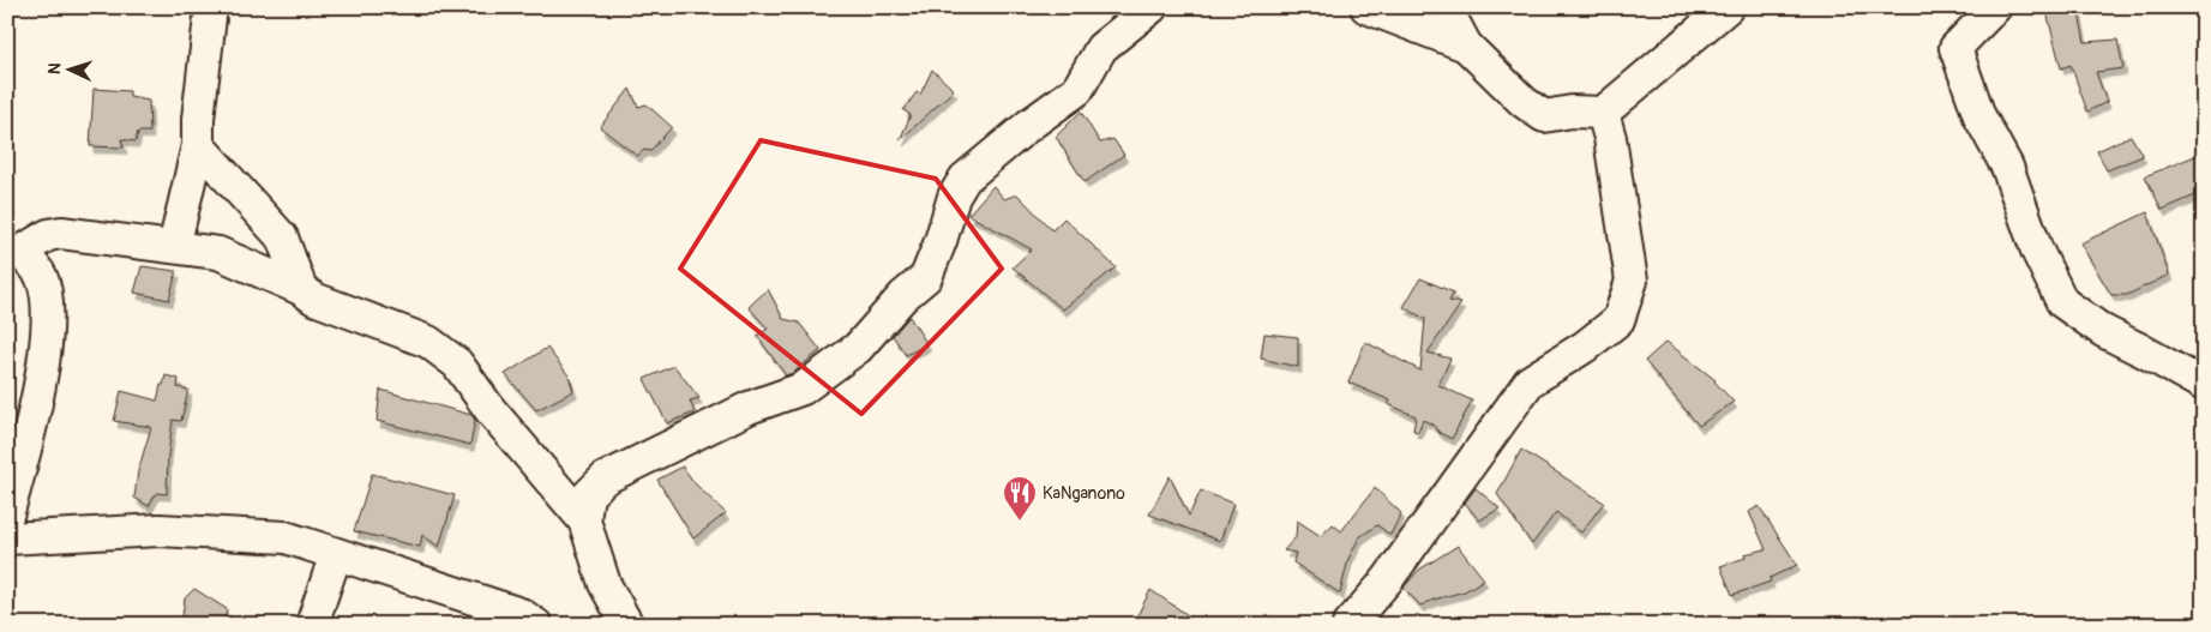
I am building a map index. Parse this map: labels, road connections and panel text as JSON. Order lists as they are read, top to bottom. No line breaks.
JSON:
{"places":{"restaurant":["KaNganono"]},"north":"left"}
